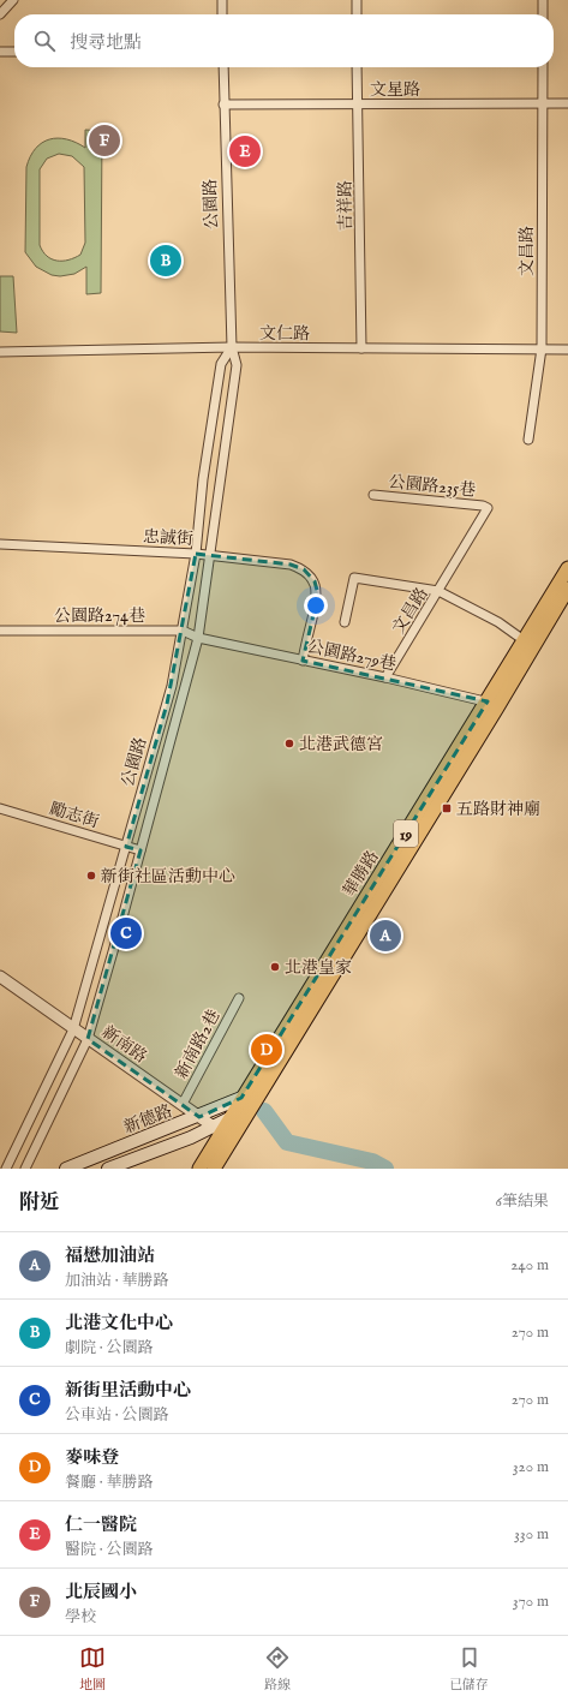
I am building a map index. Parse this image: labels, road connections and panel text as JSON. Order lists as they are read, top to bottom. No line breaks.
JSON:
{"streets":{"main road":["19","華勝路","新德路"],"street":["文星路","公園路","吉祥路","文昌路","文仁路","公園路235巷","忠誠街","公園路274巷","公園路279巷","勵志街","新南路","新南路2巷"]},"crossings":[["文星路","公園路"],["文星路","吉祥路"],["文星路","文昌路"],["公園路","文仁路"],["公園路","忠誠街"],["公園路","公園路274巷"],["公園路","公園路279巷"],["公園路","勵志街"],["公園路","新南路"],["吉祥路","文仁路"],["文昌路","文仁路"],["文昌路","公園路235巷"],["文昌路","公園路279巷"],["忠誠街","公園路279巷"],["公園路274巷","公園路279巷"],["公園路279巷","華勝路"],["19","華勝路"],["19","新南路"],["19","新德路"],["華勝路","新德路"],["新南路","新南路2巷"],["新南路","新德路"]],"places":{"other":["北港武德宮","新街社區活動中心","北港皇家"],"transit":["五路財神廟"]},"page":{"search":"搜尋地點","pins":["F","E","B","C","A","D"],"heading":["附近","6筆結果"],"list":[{"mark":"A","name":"福懋加油站","note":"加油站 · 華勝路","value":"240 m"},{"mark":"B","name":"北港文化中心","note":"劇院 · 公園路","value":"270 m"},{"mark":"C","name":"新街里活動中心","note":"公車站 · 公園路","value":"270 m"},{"mark":"D","name":"麥味登","note":"餐廳 · 華勝路","value":"320 m"},{"mark":"E","name":"仁一醫院","note":"醫院 · 公園路","value":"330 m"},{"mark":"F","name":"北辰國小","note":"學校","value":"370 m"}],"nav":["地圖","路線","已儲存"]}}
